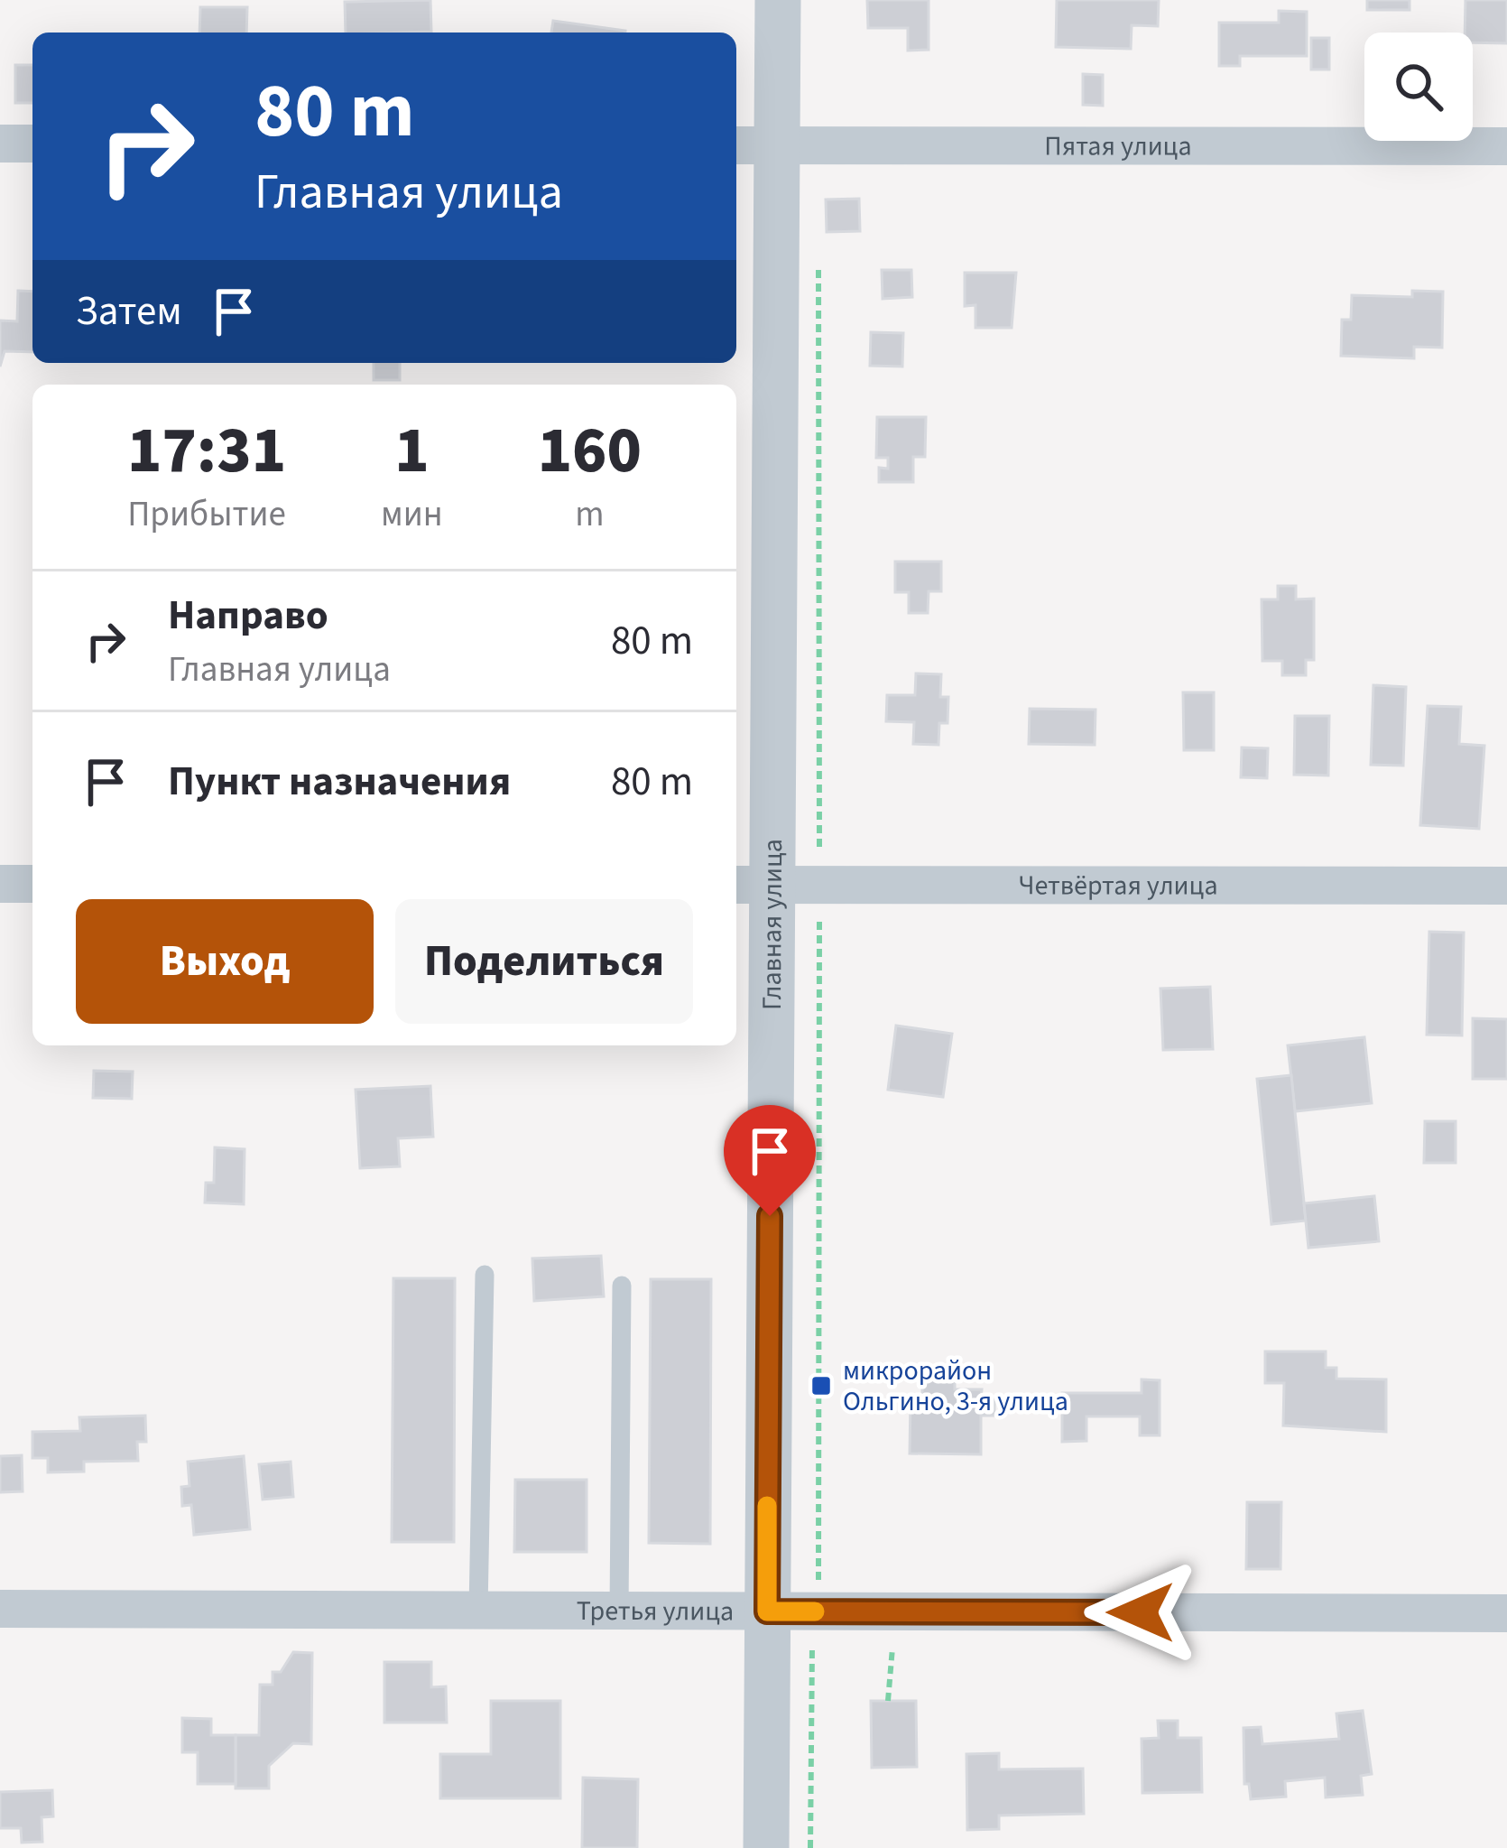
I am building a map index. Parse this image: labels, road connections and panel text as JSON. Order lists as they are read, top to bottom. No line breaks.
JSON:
{"streets":{"street":["Пятая улица","Четвёртая улица","Главная улица","Третья улица"]},"crossings":[["Пятая улица","Главная улица"],["Четвёртая улица","Главная улица"],["Главная улица","Третья улица"]],"places":{"transit":["микрорайон Ольгино, 3-я улица"]},"page":{"turn":["80 m","Главная улица"],"then":"Затем","eta":["17:31","Прибытие","1","мин","160","m"],"list":[{"name":"Направо","note":"Главная улица","value":"80 m"},{"name":"Пункт назначения","value":"80 m"}],"buttons":["Выход","Поделиться"]}}
